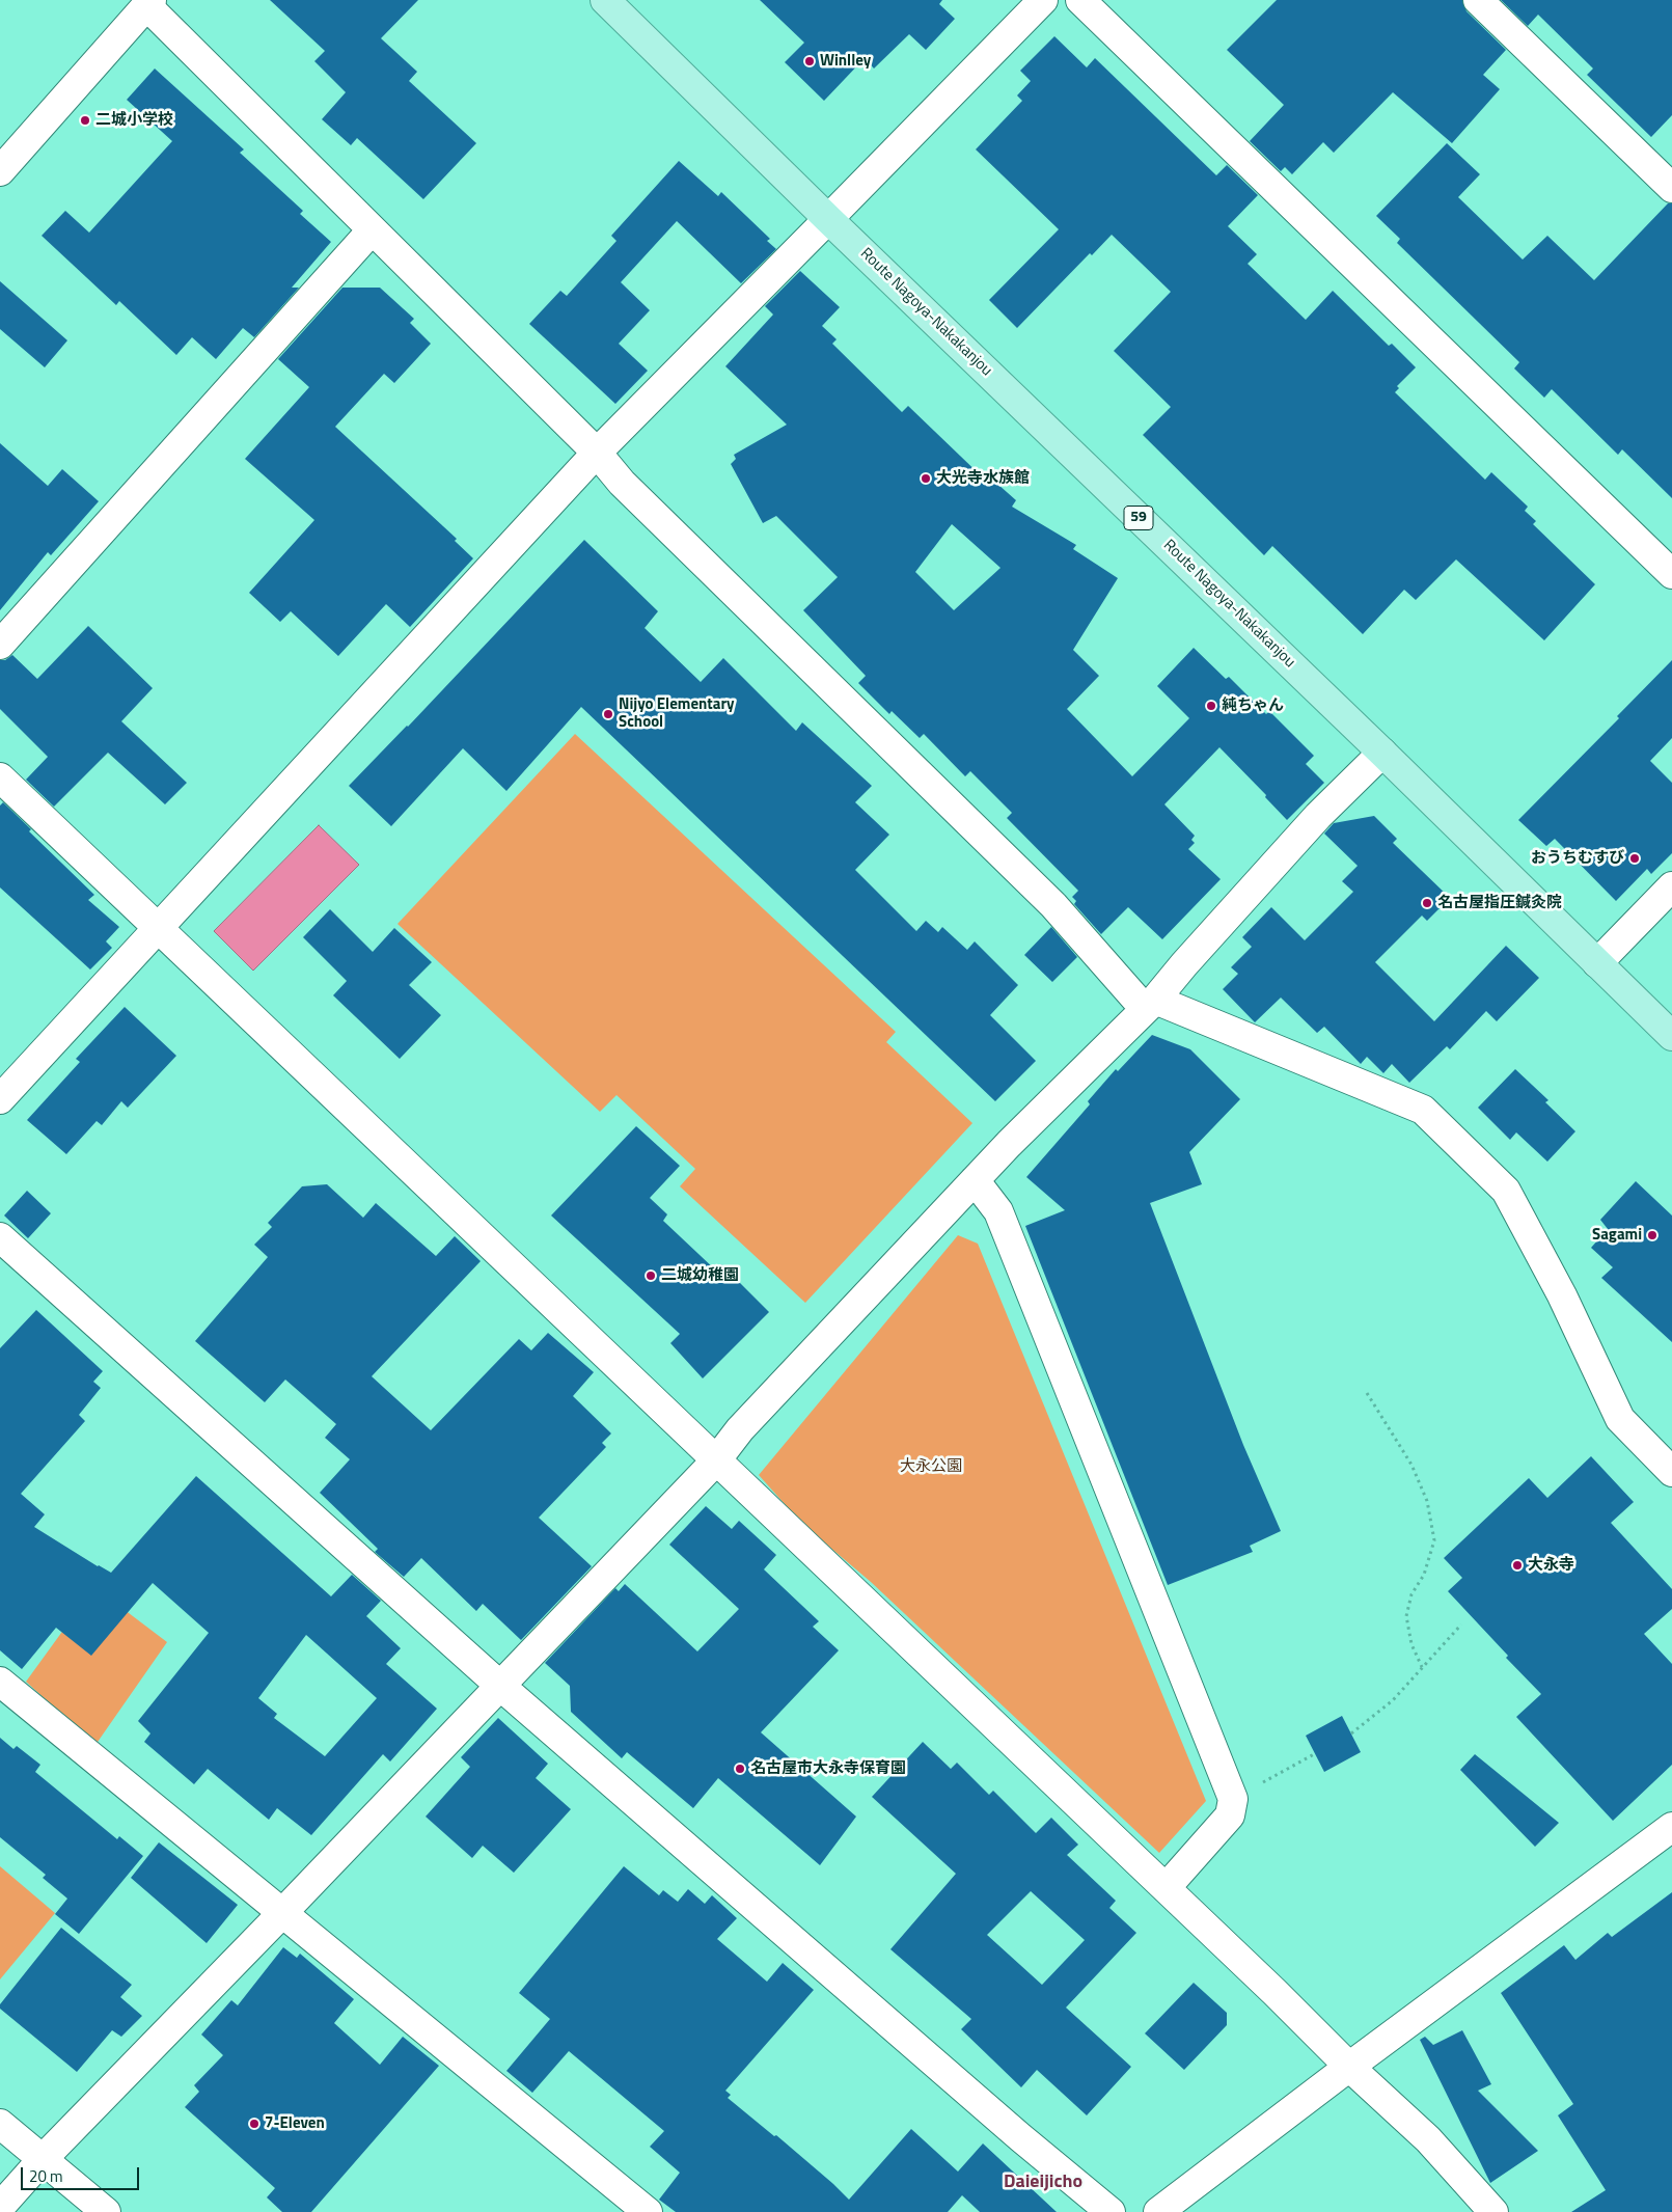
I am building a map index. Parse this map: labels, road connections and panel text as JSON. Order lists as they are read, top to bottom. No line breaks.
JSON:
{"streets":{"main road":["Route Nagoya-Nakakanjou","59"]},"districts":["Daieijicho"],"parks":["大永公園"],"places":["Winlley","二城小学校","大光寺水族館","純ちゃん","Nijyo Elementary School","おうちむすび","名古屋指圧鍼灸院","Sagami","二城幼稚園","大永寺","名古屋市大永寺保育園","7-Eleven"],"scale_bar":"20 m"}
